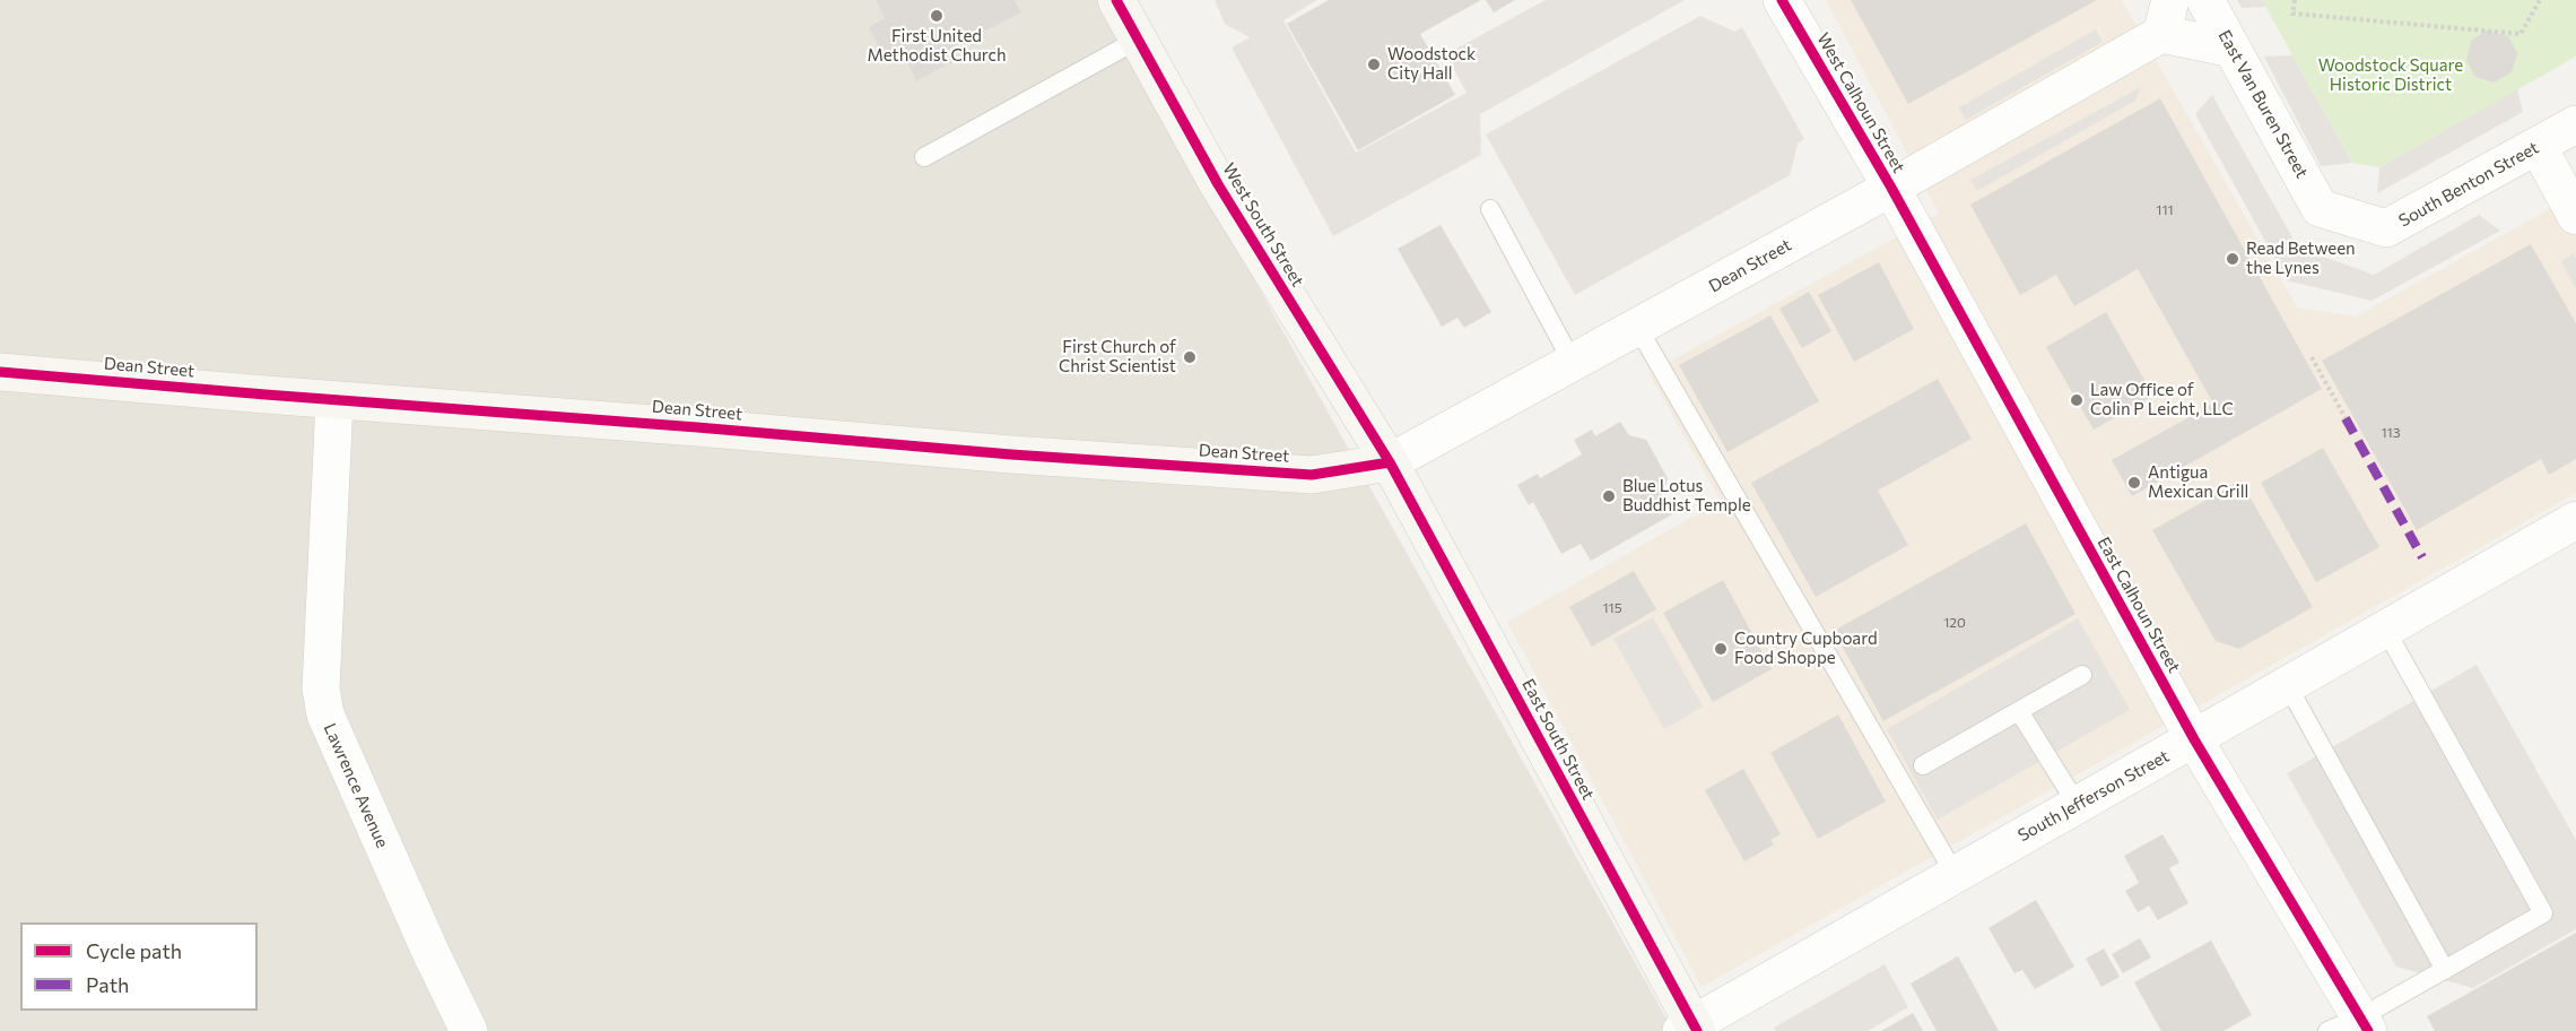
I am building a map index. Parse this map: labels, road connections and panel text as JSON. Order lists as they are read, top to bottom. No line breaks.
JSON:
{"streets":{"street":["West Calhoun Street","East Van Buren Street","South Benton Street","West South Street","Dean Street","East Calhoun Street","East South Street","Lawrence Avenue","South Jefferson Street"]},"crossings":[["West Calhoun Street","Dean Street"],["West Calhoun Street","East Calhoun Street"],["East Van Buren Street","South Benton Street"],["East Van Buren Street","Dean Street"],["West South Street","Dean Street"],["West South Street","East South Street"],["Dean Street","East Calhoun Street"],["Dean Street","East South Street"],["Dean Street","Lawrence Avenue"],["East Calhoun Street","South Jefferson Street"],["East South Street","South Jefferson Street"]],"parks":["Woodstock Square Historic District"],"places":["First United Methodist Church","Woodstock City Hall","Read Between the Lynes","First Church of Christ Scientist","Law Office of Colin P Leicht, LLC","Antigua Mexican Grill","Blue Lotus Buddhist Temple","Country Cupboard Food Shoppe"],"house_numbers":["111","113","115","120"],"legend":["Cycle path","Path"]}
